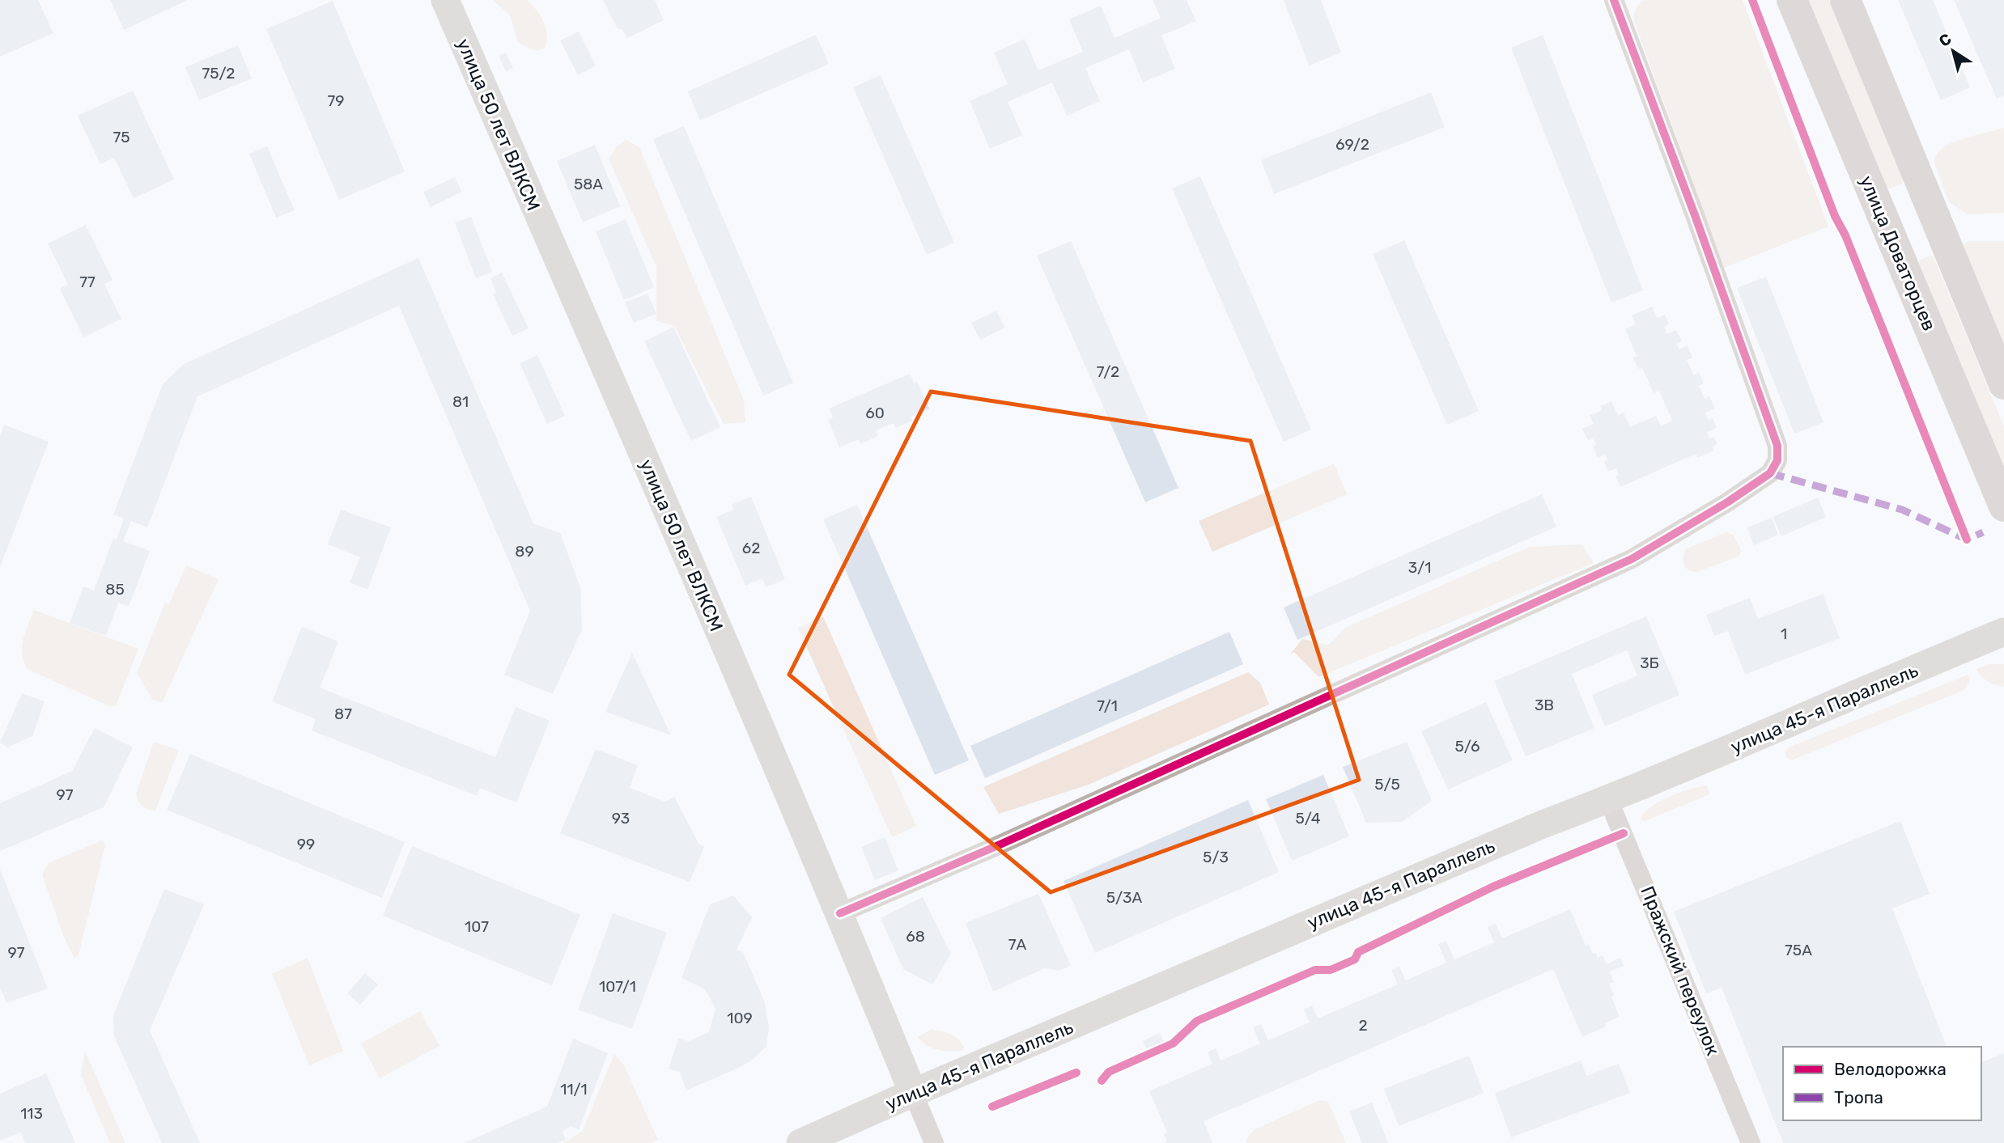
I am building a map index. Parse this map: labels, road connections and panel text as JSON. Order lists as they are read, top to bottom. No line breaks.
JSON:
{"streets":{"main road":["улица 50 лет ВЛКСМ","улица Доваторцев","улица 45-я Параллель"],"street":["Пражский переулок"]},"crossings":[["улица 50 лет ВЛКСМ","улица 45-я Параллель"],["улица 45-я Параллель","Пражский переулок"]],"house_numbers":["75/2","79","75","69/2","58А","77","7/2","81","60","62","89","3/1","85","1","3Б","3В","7/1","87","5/6","5/5","97","93","5/4","99","5/3","5/3А","107","68","7А","75А","97","107/1","109","2","11/1","113"],"legend":["Велодорожка","Тропа"],"north":"top left"}
